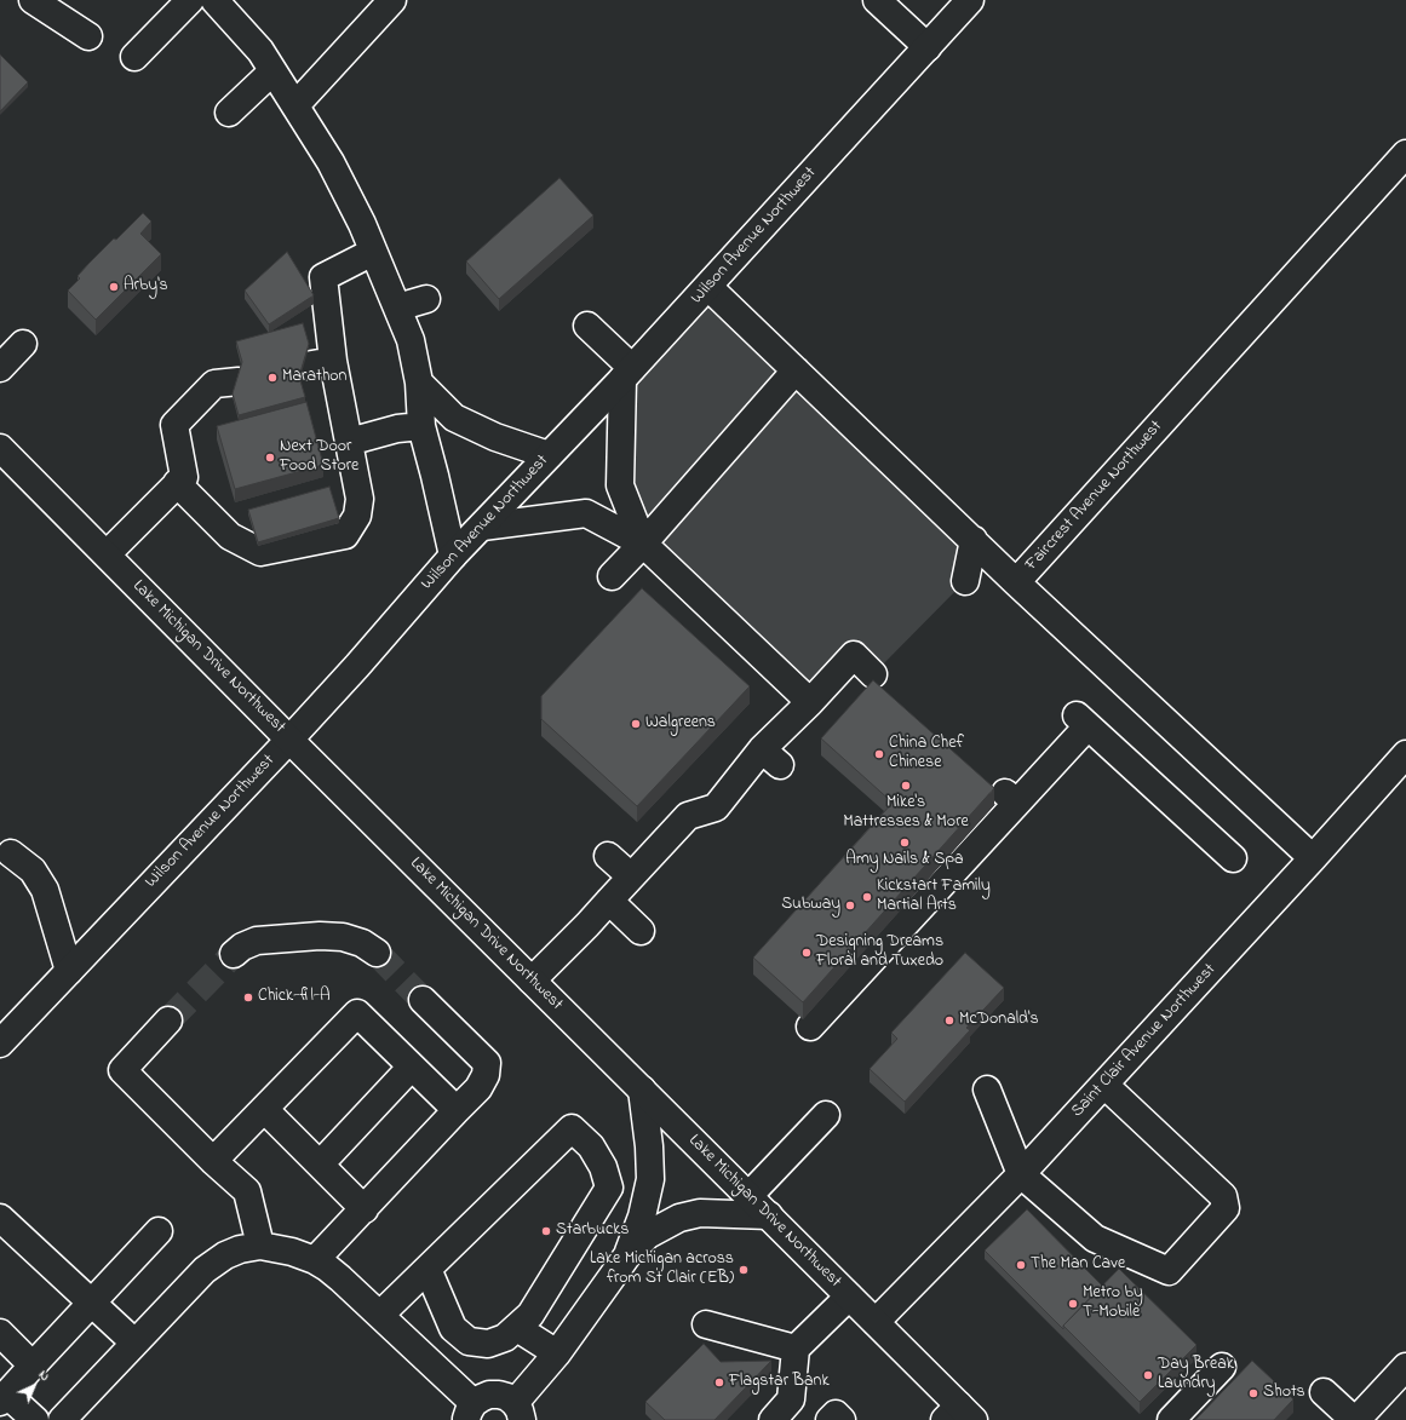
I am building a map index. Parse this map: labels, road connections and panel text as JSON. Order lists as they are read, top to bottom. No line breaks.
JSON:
{"streets":{"main road":["Wilson Avenue Northwest","Faircrest Avenue Northwest","Lake Michigan Drive Northwest","Saint Clair Avenue Northwest"]},"crossings":[["Wilson Avenue Northwest","Lake Michigan Drive Northwest"],["Faircrest Avenue Northwest","Saint Clair Avenue Northwest"],["Lake Michigan Drive Northwest","Saint Clair Avenue Northwest"]],"places":["Arby's","Marathon","Next Door Food Store","Walgreens","China Chef Chinese","Mike's Mattresses & More","Amy Nails & Spa","Kickstart Family Martial Arts","Subway","Designing Dreams Floral and Tuxedo","Chick-fil-A","McDonald's","Starbucks","The Man Cave","Lake Michigan across from St Clair (EB)","Metro by T-Mobile","Day Break Laundry","Flagstar Bank","Shots"],"north":"top right"}
